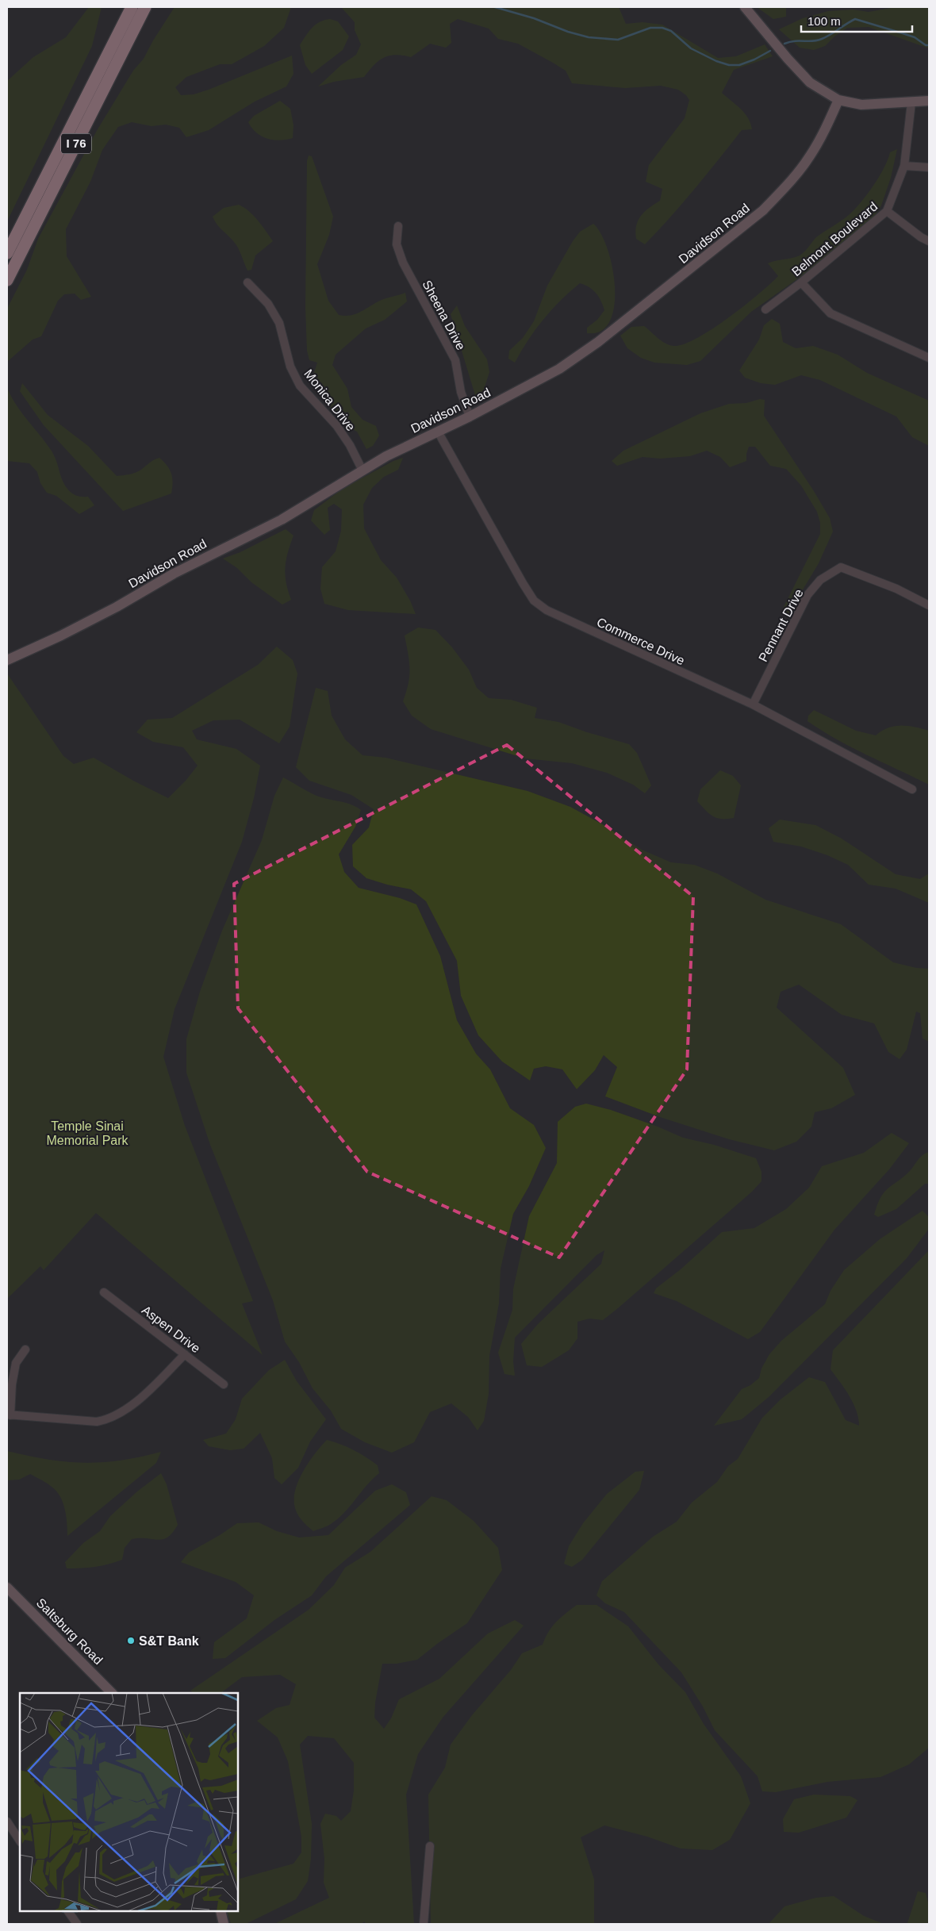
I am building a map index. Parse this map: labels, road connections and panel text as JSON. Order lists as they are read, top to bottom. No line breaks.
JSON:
{"streets":{"highway":["I 76"],"street":["Davidson Road","Belmont Boulevard","Sheena Drive","Monica Drive","Pennant Drive","Commerce Drive","Aspen Drive","Saltsburg Road"]},"crossings":[["Davidson Road","Sheena Drive"],["Davidson Road","Monica Drive"],["Davidson Road","Commerce Drive"],["Pennant Drive","Commerce Drive"]],"parks":["Temple Sinai Memorial Park"],"places":["S&T Bank"],"scale_bar":"100 m"}
